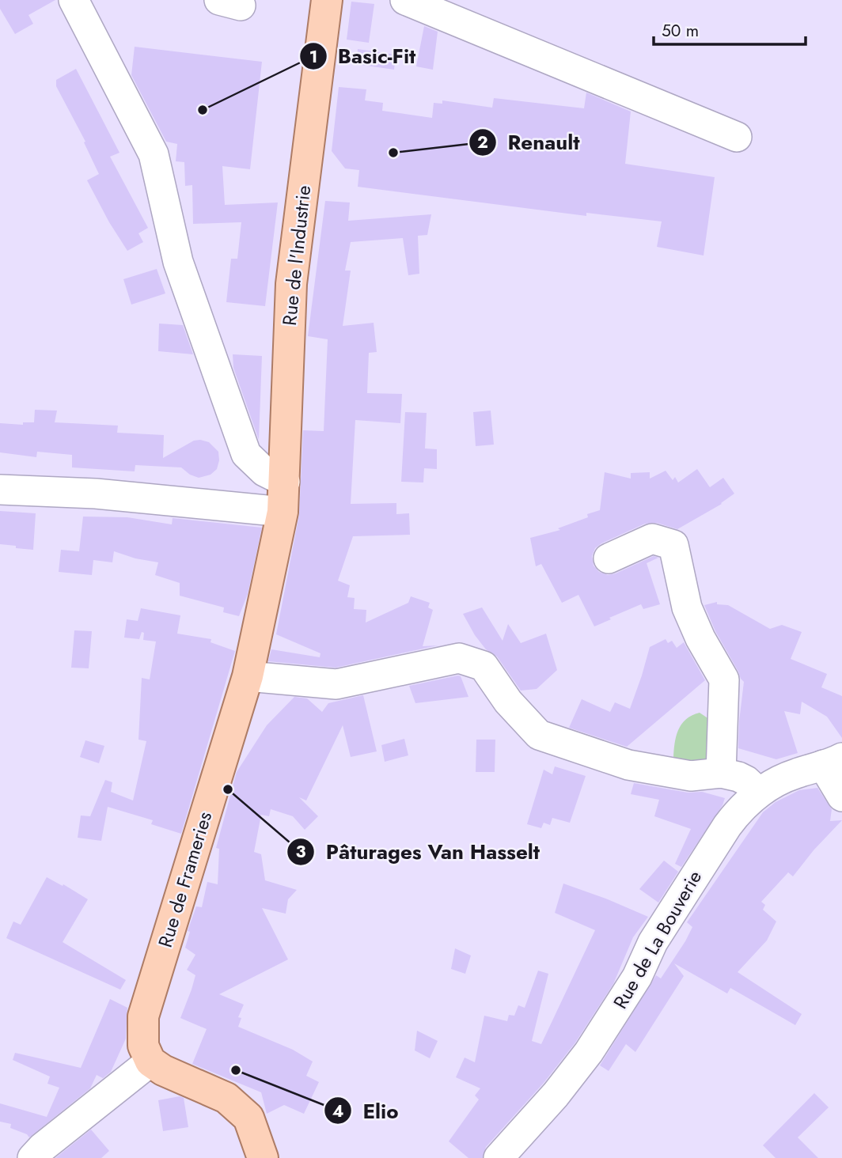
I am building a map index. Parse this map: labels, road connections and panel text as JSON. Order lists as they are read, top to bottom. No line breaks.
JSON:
{"streets":{"main road":["Rue de l'Industrie","Rue de Frameries"],"street":["Rue de La Bouverie"]},"crossings":[["Rue de l'Industrie","Rue de Frameries"]],"places":["Basic-Fit","Renault","Pâturages Van Hasselt","Elio"],"scale_bar":"50 m"}
